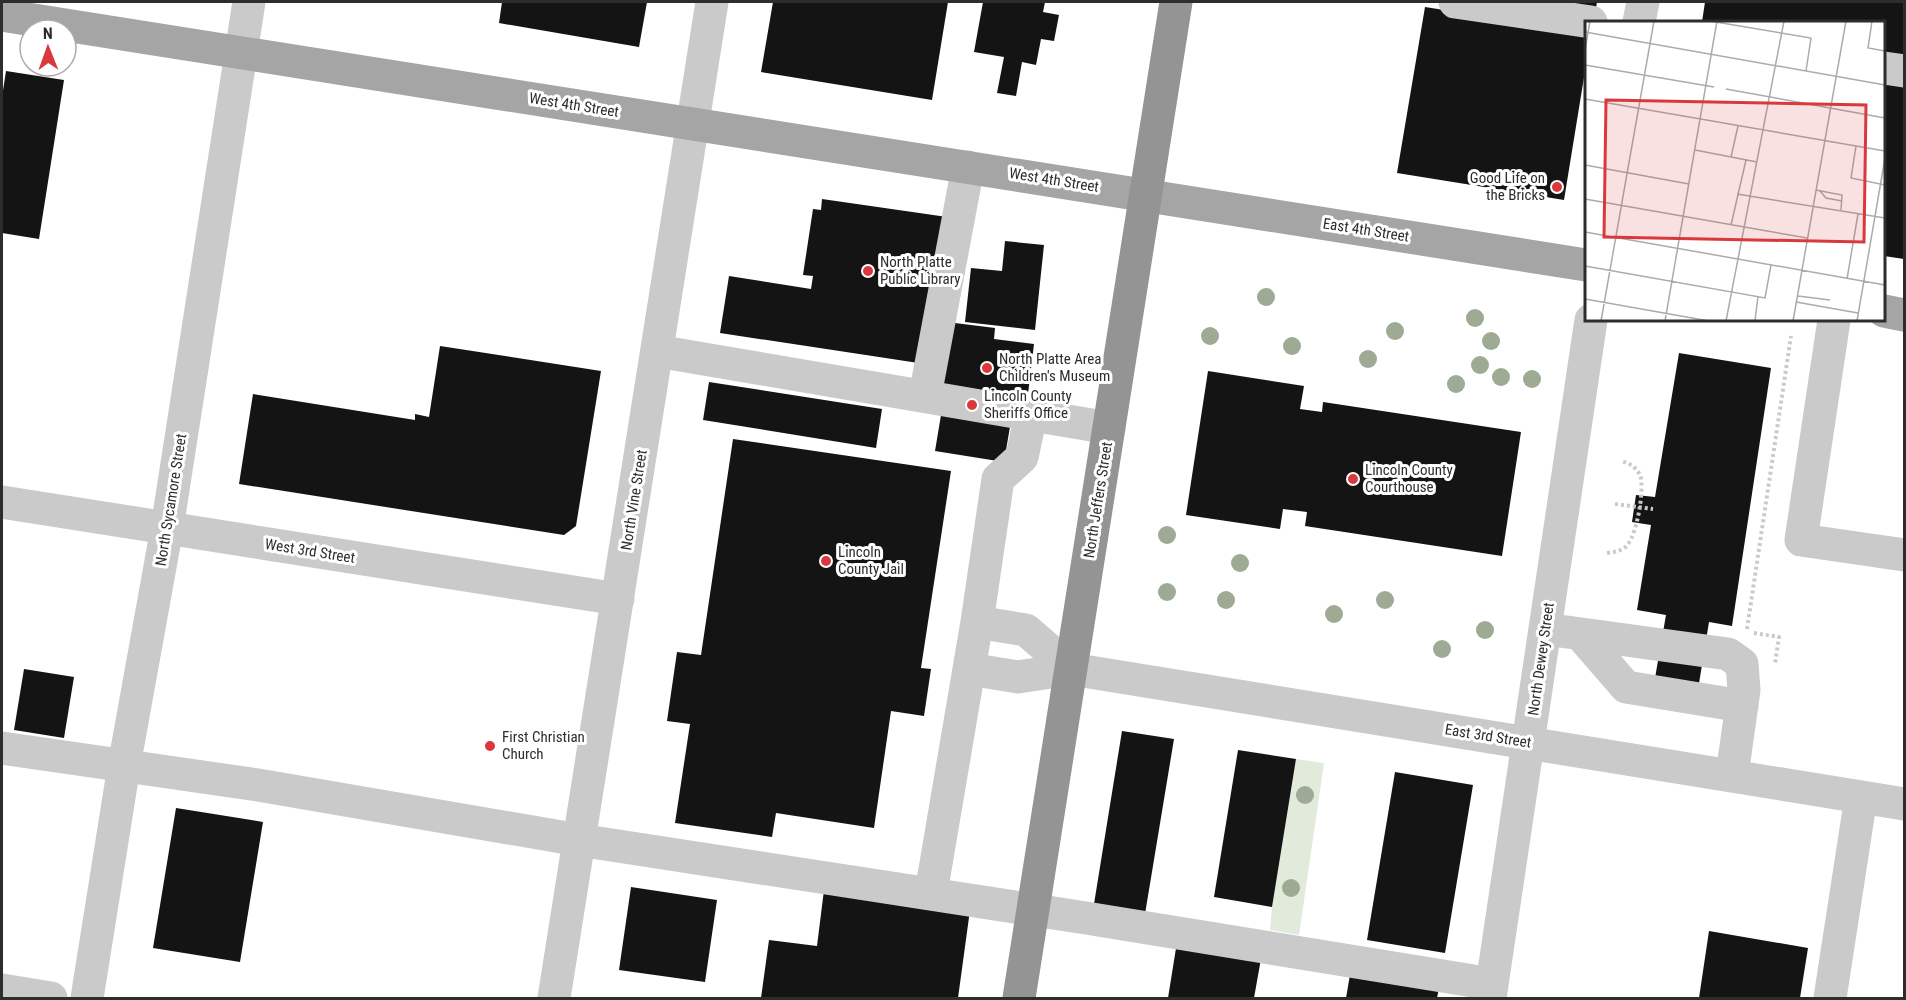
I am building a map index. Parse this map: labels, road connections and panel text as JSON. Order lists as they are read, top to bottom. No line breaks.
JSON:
{"streets":{"highway":["North Jeffers Street"],"main road":["West 4th Street","East 4th Street"],"street":["North Sycamore Street","North Vine Street","West 3rd Street","North Dewey Street","East 3rd Street"]},"crossings":[["West 4th Street","East 4th Street"],["West 4th Street","North Sycamore Street"],["West 4th Street","North Vine Street"],["West 4th Street","North Jeffers Street"],["East 4th Street","North Jeffers Street"],["North Sycamore Street","West 3rd Street"],["North Vine Street","West 3rd Street"],["North Jeffers Street","East 3rd Street"],["North Dewey Street","East 3rd Street"]],"places":["Good Life on the Bricks","North Platte Public Library","North Platte Area Children's Museum","Lincoln County Sheriffs Office","Lincoln County Courthouse","Lincoln County Jail","First Christian Church"],"north":"top"}
